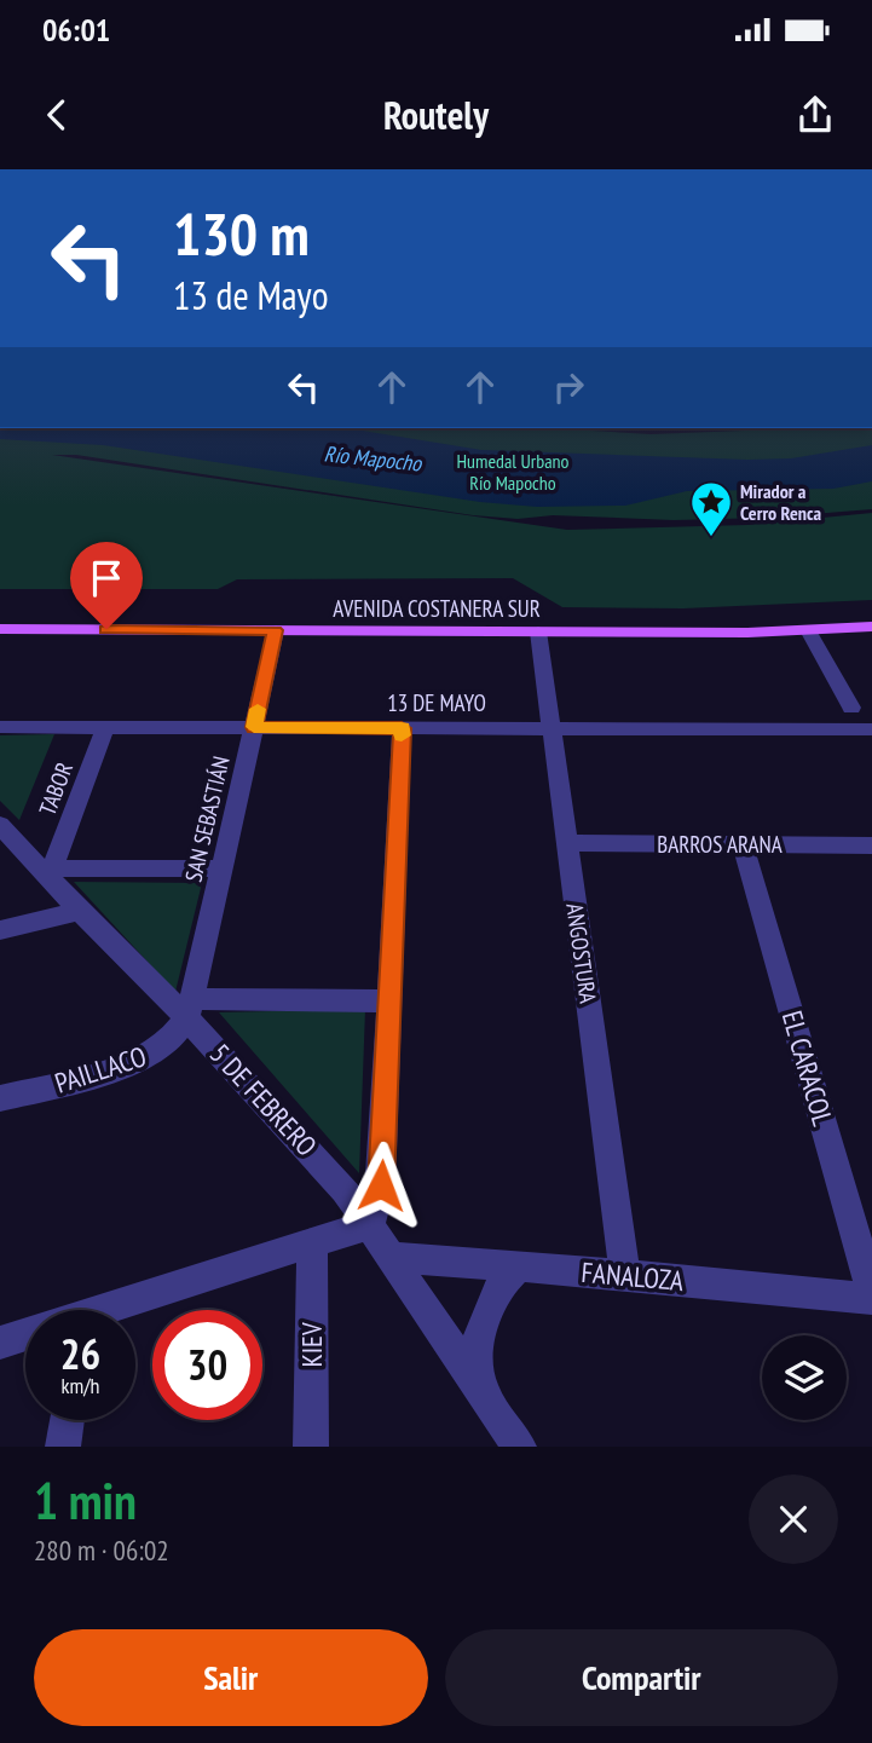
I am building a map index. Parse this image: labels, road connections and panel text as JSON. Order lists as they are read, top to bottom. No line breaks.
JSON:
{"streets":{"main road":["AVENIDA COSTANERA SUR"],"street":["13 DE MAYO","TABOR","SAN SEBASTIÁN","BARROS ARANA","ANGOSTURA","EL CARACOL","PAILLACO","5 DE FEBRERO","FANALOZA","KIEV"]},"crossings":[["AVENIDA COSTANERA SUR","SAN SEBASTIÁN"],["AVENIDA COSTANERA SUR","ANGOSTURA"],["13 DE MAYO","TABOR"],["13 DE MAYO","SAN SEBASTIÁN"],["13 DE MAYO","ANGOSTURA"],["TABOR","5 DE FEBRERO"],["SAN SEBASTIÁN","PAILLACO"],["SAN SEBASTIÁN","5 DE FEBRERO"],["BARROS ARANA","ANGOSTURA"],["BARROS ARANA","EL CARACOL"],["ANGOSTURA","FANALOZA"],["PAILLACO","5 DE FEBRERO"],["5 DE FEBRERO","FANALOZA"]],"water":["Río Mapocho"],"parks":["Humedal Urbano Río Mapocho"],"places":{"place":["Mirador a Cerro Renca"]},"page":{"status":"06:01","header":"Routely","turn":["130 m","13 de Mayo"],"speed":"26 km/h","limit":"30","heading":["1 min","280 m · 06:02"],"buttons":["Salir","Compartir"]}}
